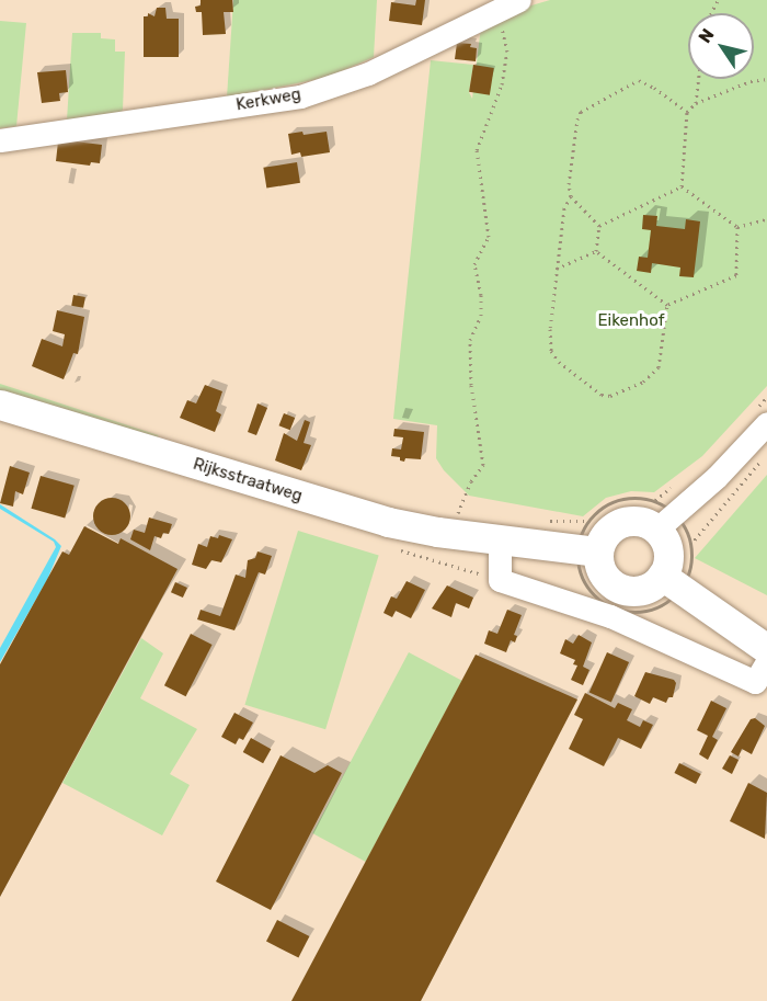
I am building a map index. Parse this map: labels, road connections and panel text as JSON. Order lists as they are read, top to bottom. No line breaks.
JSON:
{"streets":{"main road":["Rijksstraatweg"],"street":["Kerkweg"]},"parks":["Eikenhof"],"north":"top left"}
